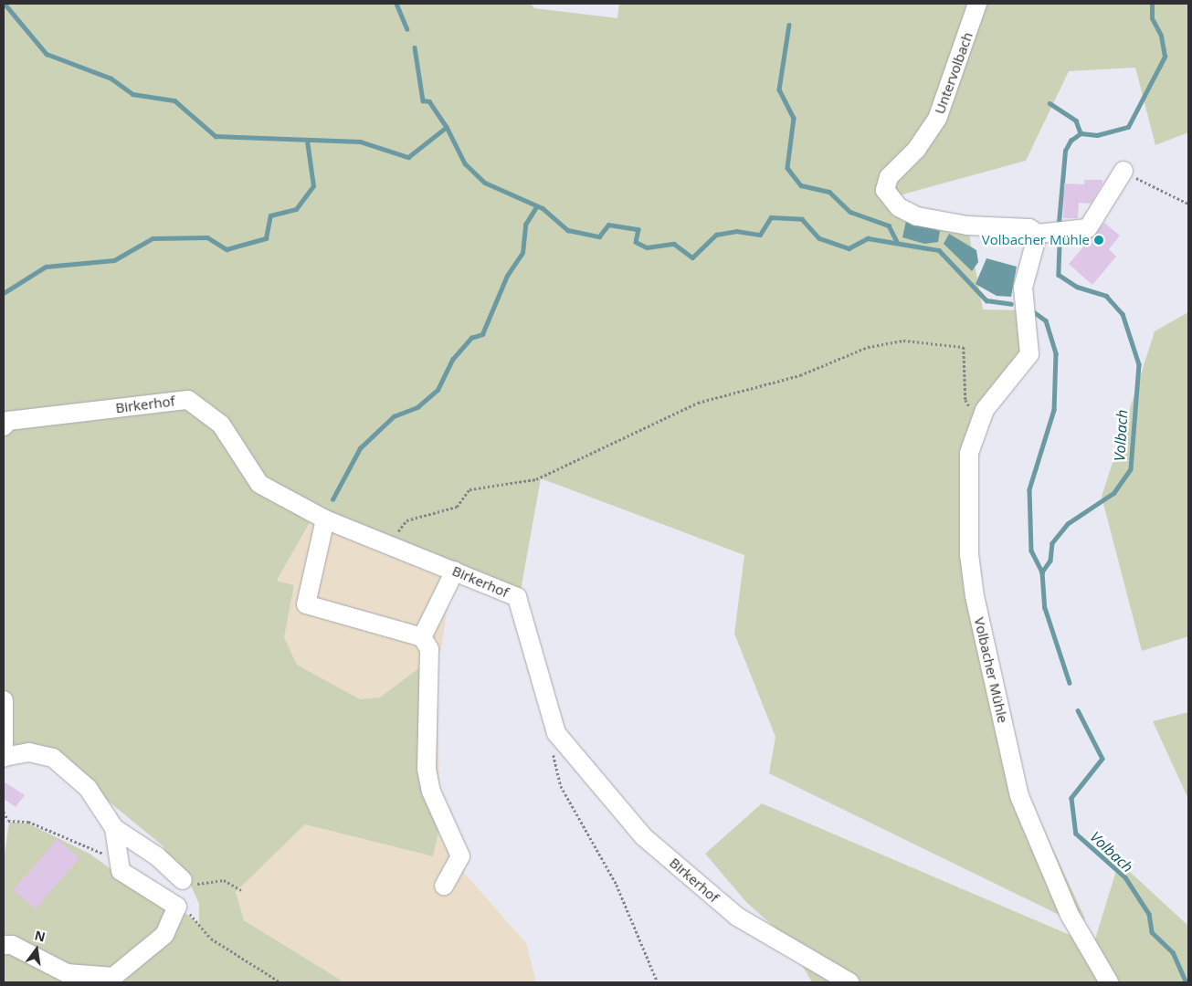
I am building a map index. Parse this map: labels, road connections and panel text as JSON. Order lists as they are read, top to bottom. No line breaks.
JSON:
{"streets":{"street":["Untervolbach","Birkerhof","Volbacher Mühle"]},"crossings":[["Untervolbach","Volbacher Mühle"]],"water":["Volbach"],"places":["Volbacher Mühle"],"north":"top"}
